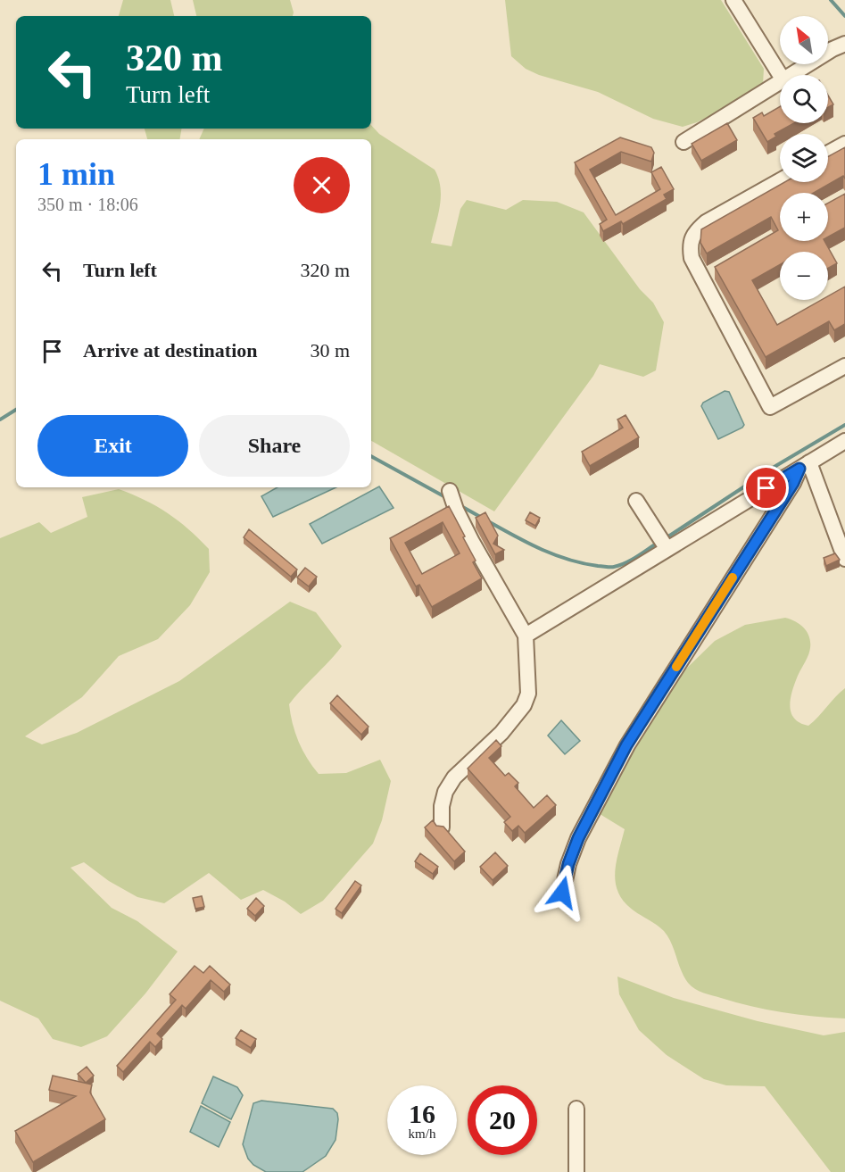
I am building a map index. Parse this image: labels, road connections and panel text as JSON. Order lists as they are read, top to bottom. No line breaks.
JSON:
{"north":"top left","page":{"map_buttons":["+","−"],"turn":["320 m","Turn left"],"heading":["1 min","350 m · 18:06"],"list":[{"name":"Turn left","value":"320 m"},{"name":"Arrive at destination","value":"30 m"}],"buttons":["Exit","Share"],"speed":"16 km/h","limit":"20"}}
